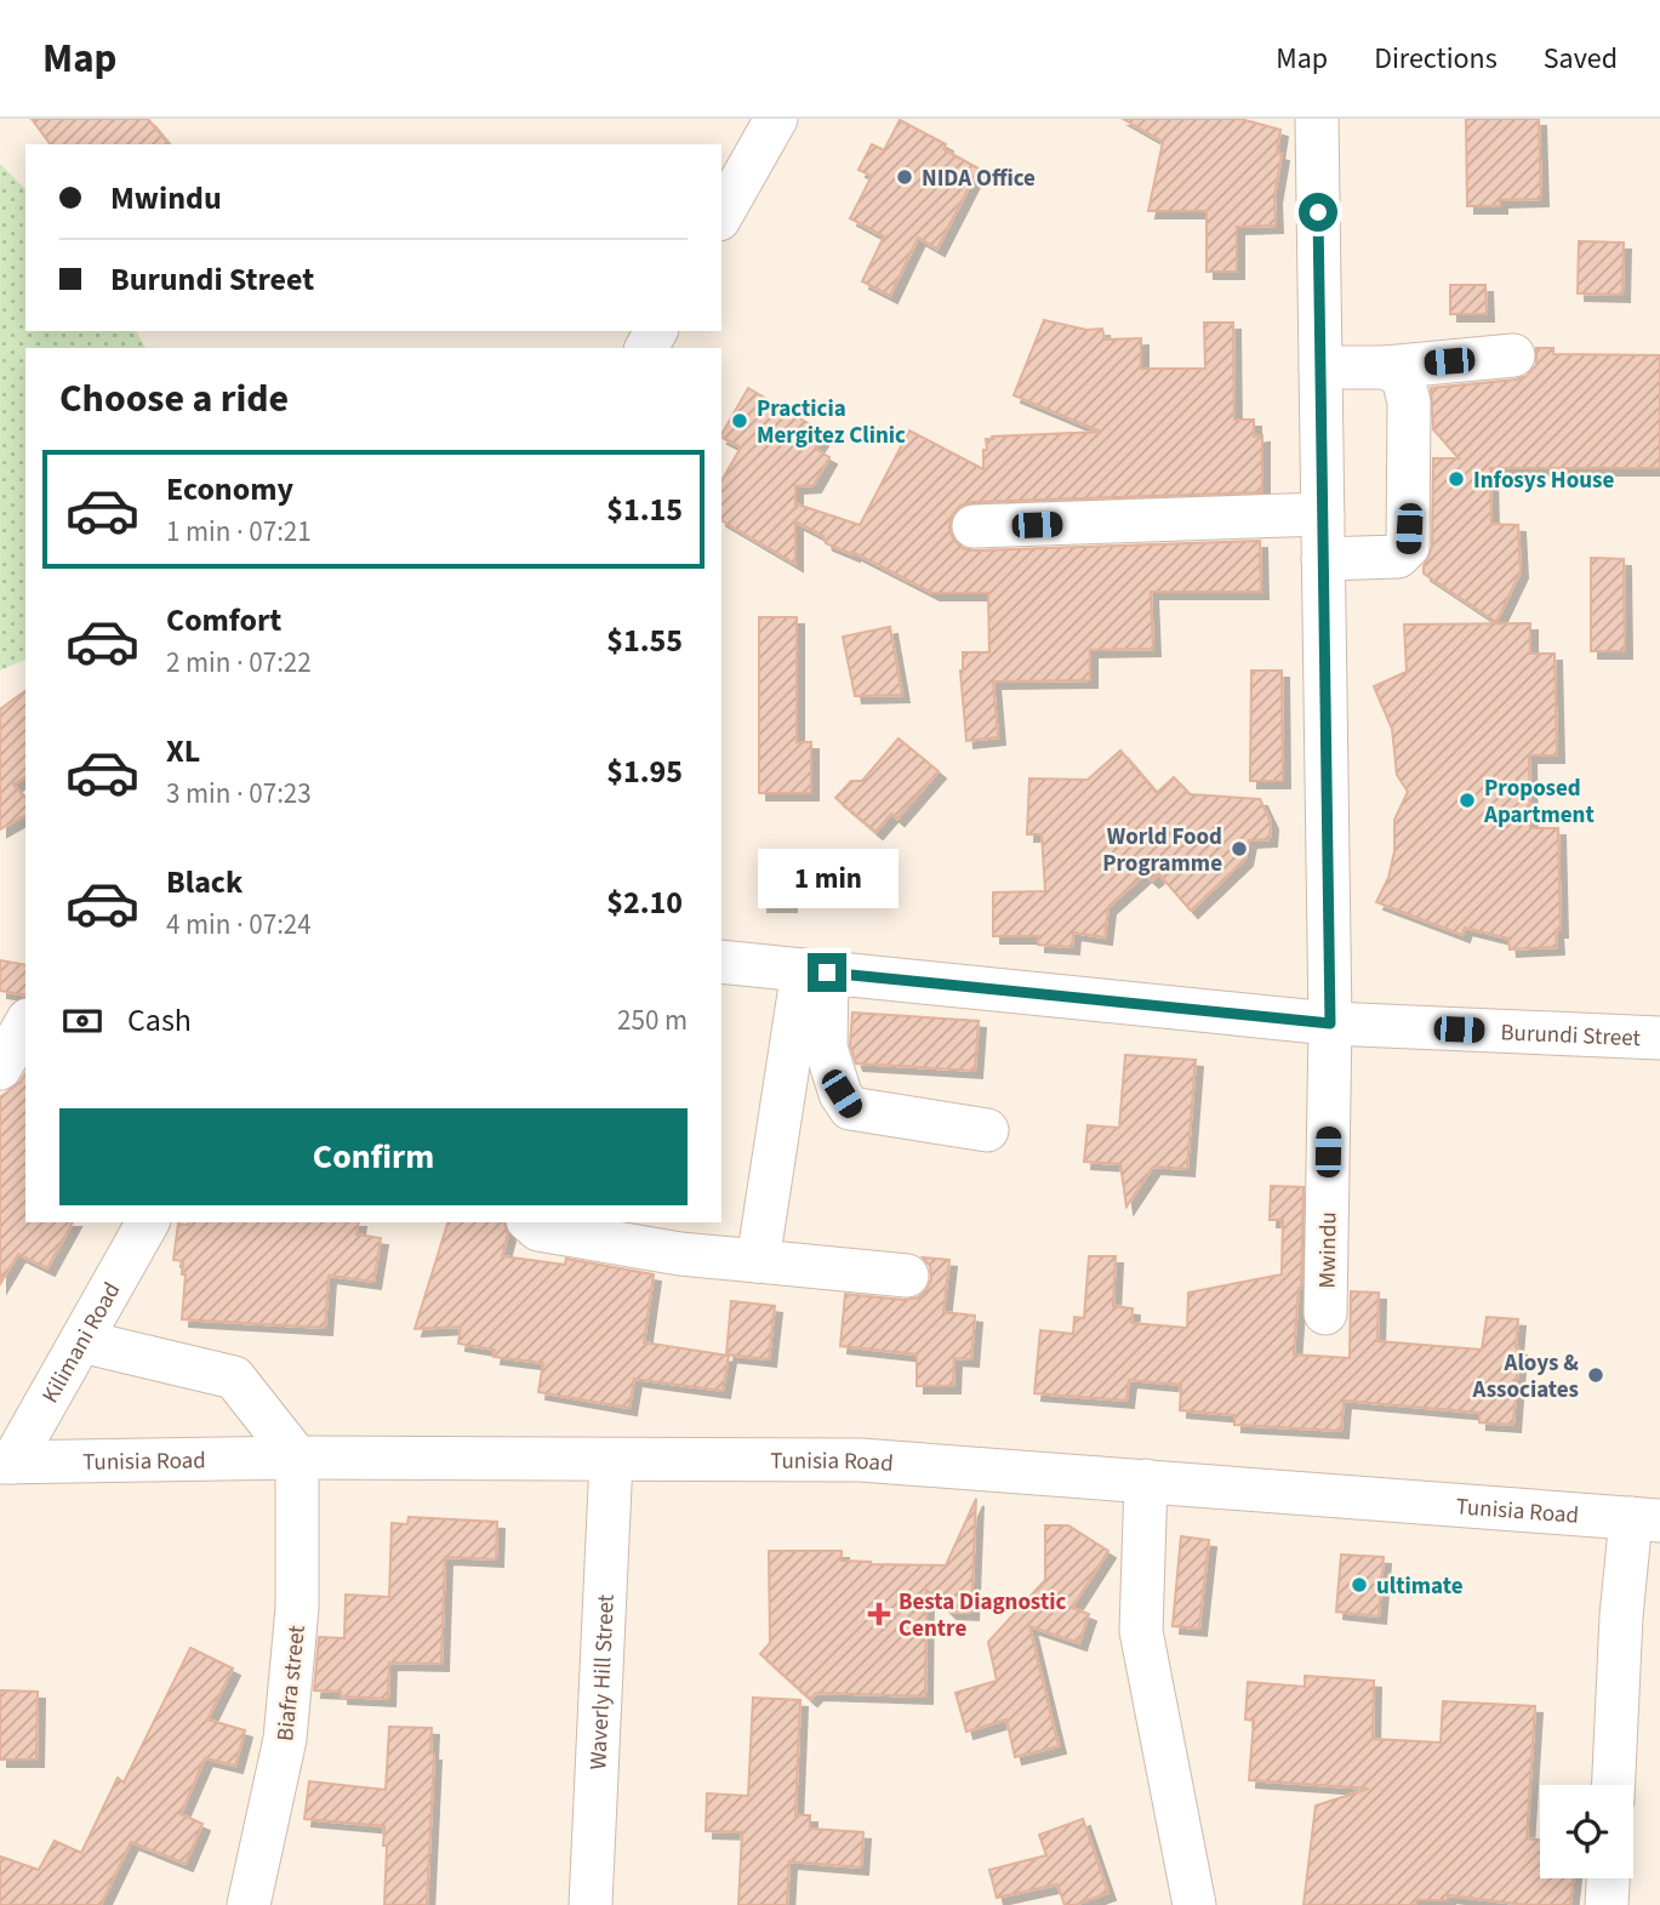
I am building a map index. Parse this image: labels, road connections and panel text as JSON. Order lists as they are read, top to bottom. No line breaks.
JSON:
{"streets":{"street":["Burundi Street","Mwindu","Kilimani Road","Tunisia Road","Biafra street","Waverly Hill Street"]},"crossings":[["Burundi Street","Mwindu"],["Kilimani Road","Tunisia Road"],["Tunisia Road","Biafra street"],["Tunisia Road","Waverly Hill Street"]],"places":{"other":["NIDA Office","Practicia Mergitez Clinic","Infosys House","Proposed Apartment","World Food Programme","Aloys & Associates","ultimate"],"health":["Besta Diagnostic Centre"]},"page":{"header":"Map","nav":["Map","Directions","Saved"],"banner":["Mwindu","Burundi Street"],"heading":"Choose a ride","list":[{"name":"Economy","note":"1 min · 07:21","value":"$1.15"},{"name":"Comfort","note":"2 min · 07:22","value":"$1.55"},{"name":"XL","note":"3 min · 07:23","value":"$1.95"},{"name":"Black","note":"4 min · 07:24","value":"$2.10"}],"bubble":"1 min","pay":["Cash","250 m"],"buttons":"Confirm"}}
